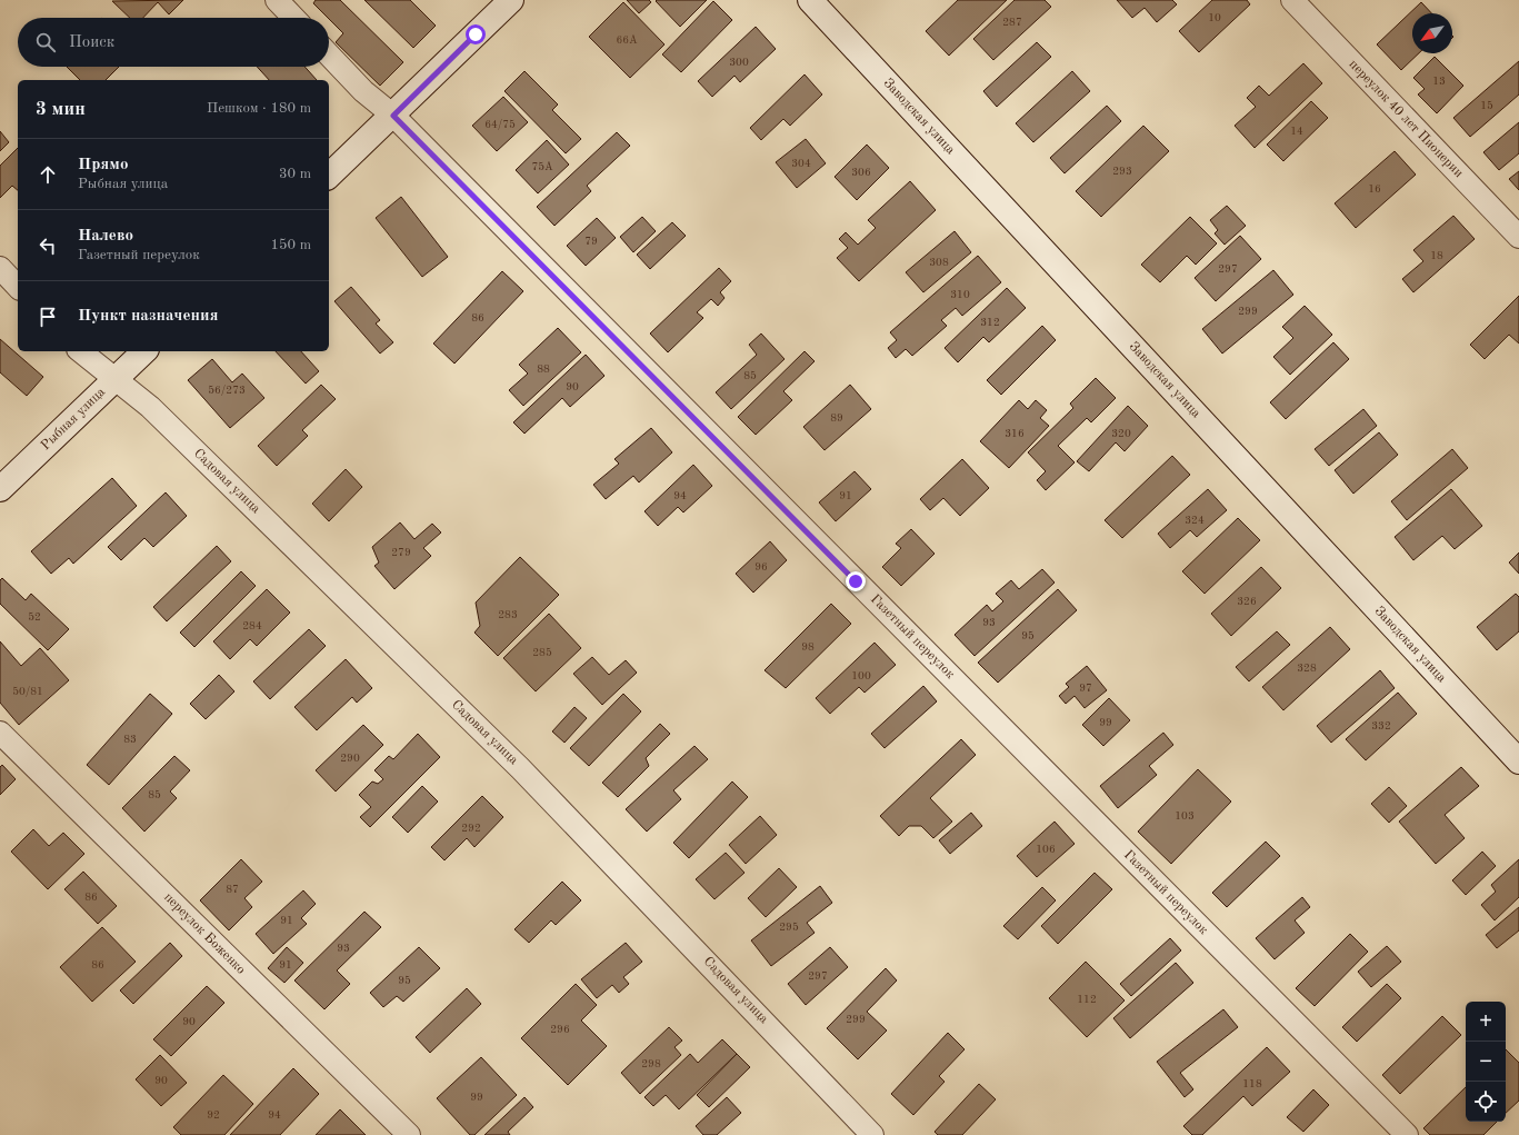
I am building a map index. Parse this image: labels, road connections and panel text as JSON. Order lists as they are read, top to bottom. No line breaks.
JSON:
{"streets":{"main road":["Заводская улица","Рыбная улица"],"street":["переулок 40 лет Пионерии","Садовая улица","Газетный переулок","переулок Боженко"]},"crossings":[["Рыбная улица","Садовая улица"]],"house_numbers":["10","287","66А","300","13","15","64/75","14","304","75А","293","306","16","79","18","308","297","310","299","86","312","88","85","90","56/273","89","316","320","94","91","324","279","96","326","283","52","93","284","95","98","285","328","100","97","50/81","99","332","83","290","85","103","292","106","87","86","91","295","93","86","91","297","95","112","299","90","296","298","90","118","99","92","94"],"north":"bottom left","page":{"search":"Поиск","heading":["3 мин","Пешком · 180 m"],"list":[["Прямо","Рыбная улица","30 m"],["Налево","Газетный переулок","150 m"],"Пункт назначения"],"map_buttons":["+","−"]}}
